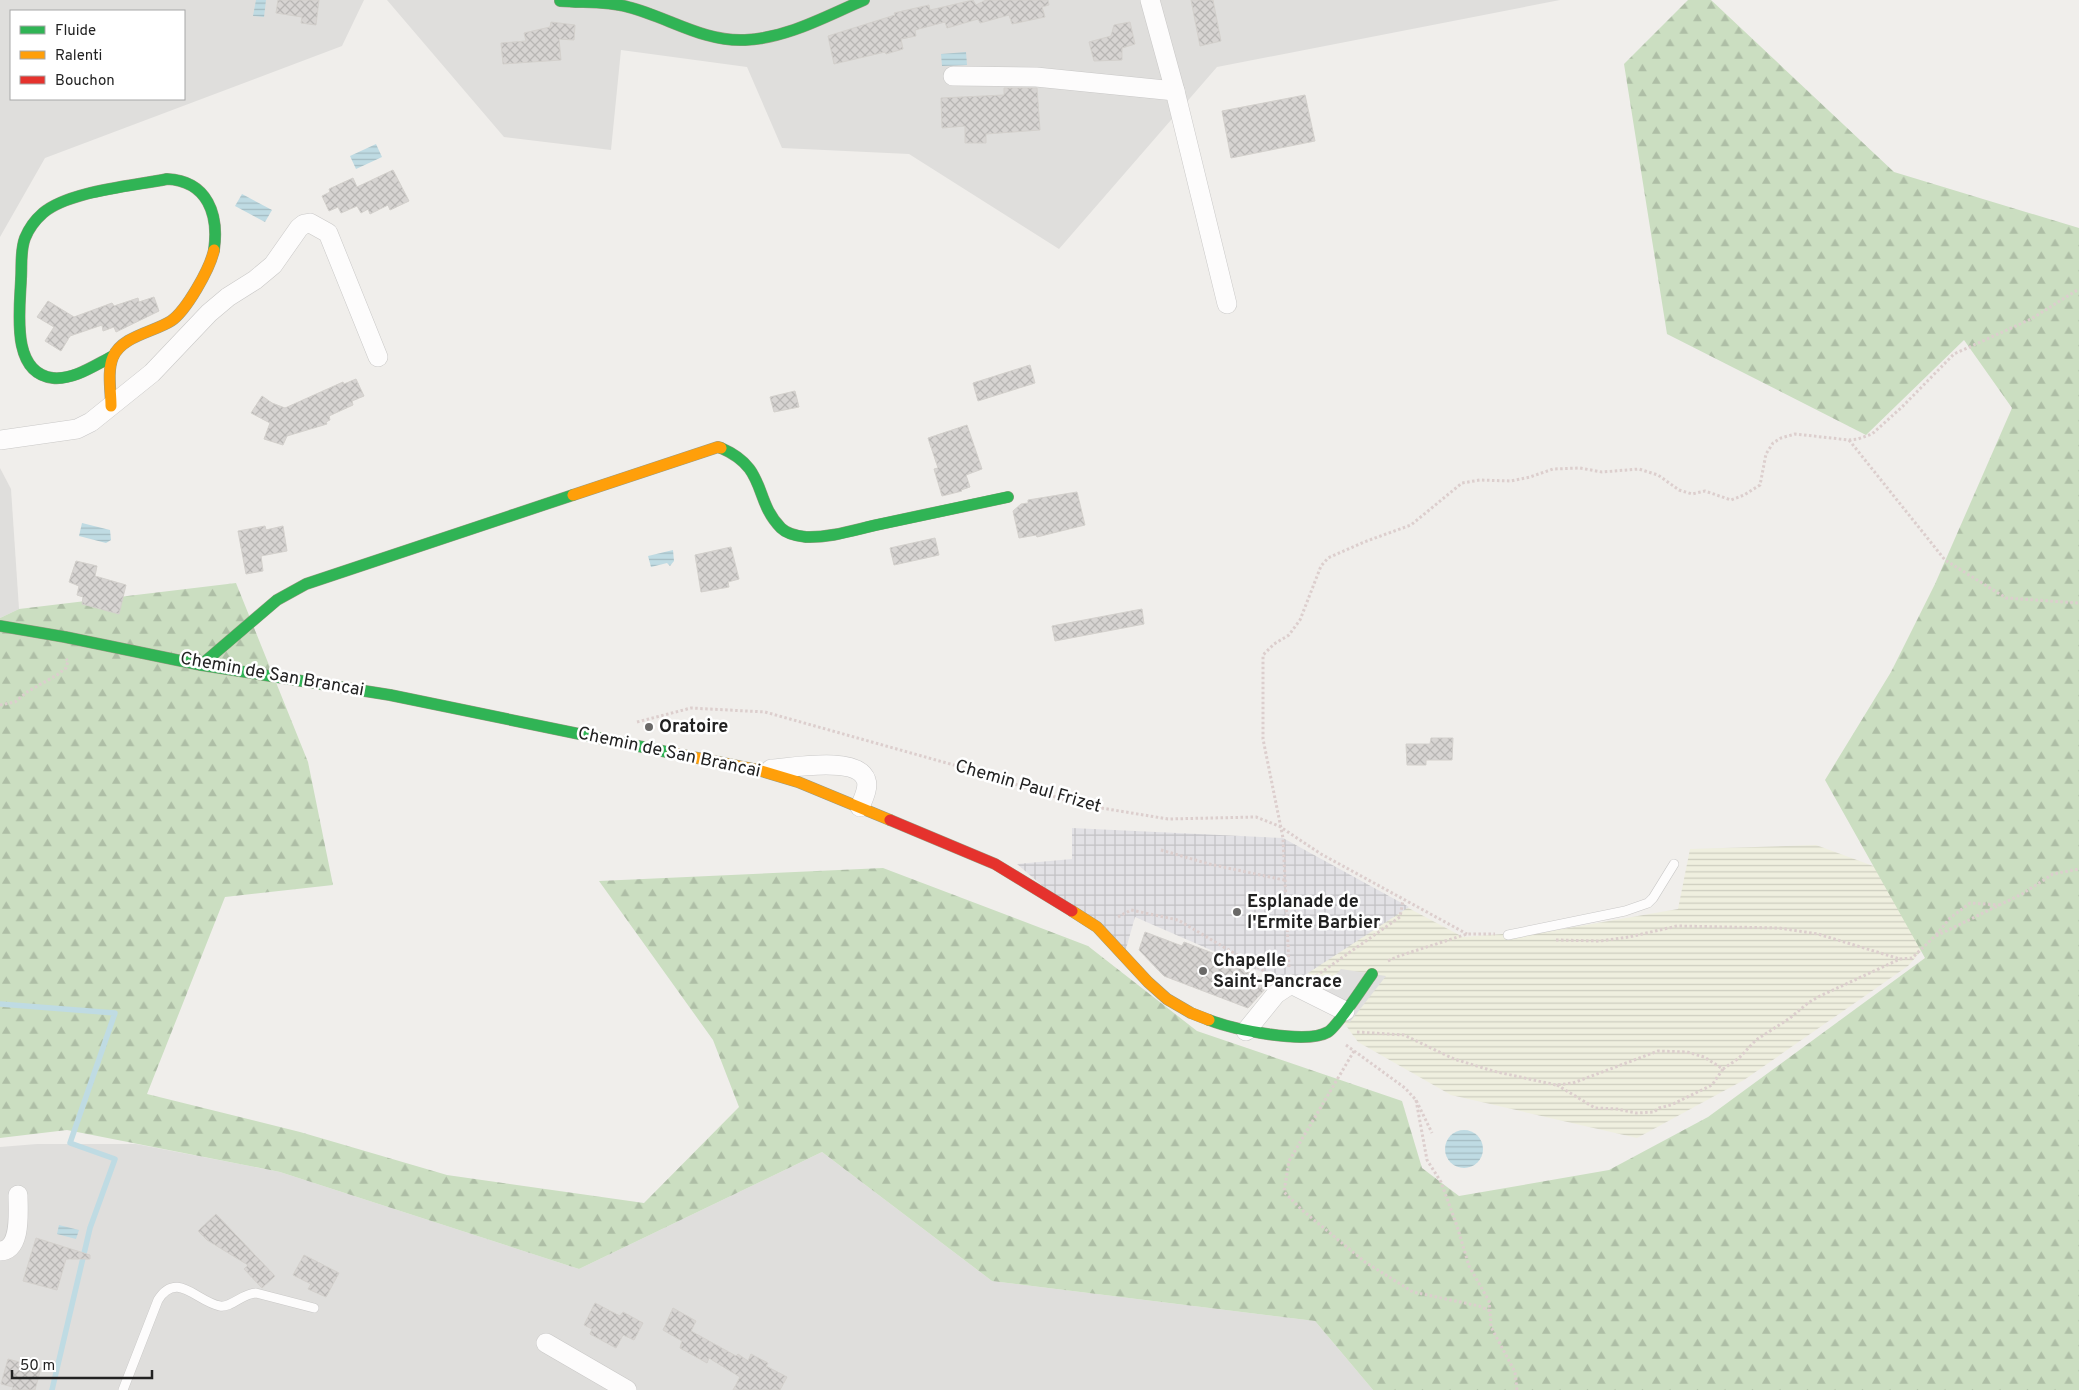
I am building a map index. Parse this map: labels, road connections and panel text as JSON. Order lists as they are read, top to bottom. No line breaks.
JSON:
{"streets":{"street":["Chemin de San Brancai"],"path":["Chemin Paul Frizet"]},"places":["Oratoire","Esplanade de l'Ermite Barbier","Chapelle Saint-Pancrace"],"legend":["Fluide","Ralenti","Bouchon"],"scale_bar":"50 m"}
